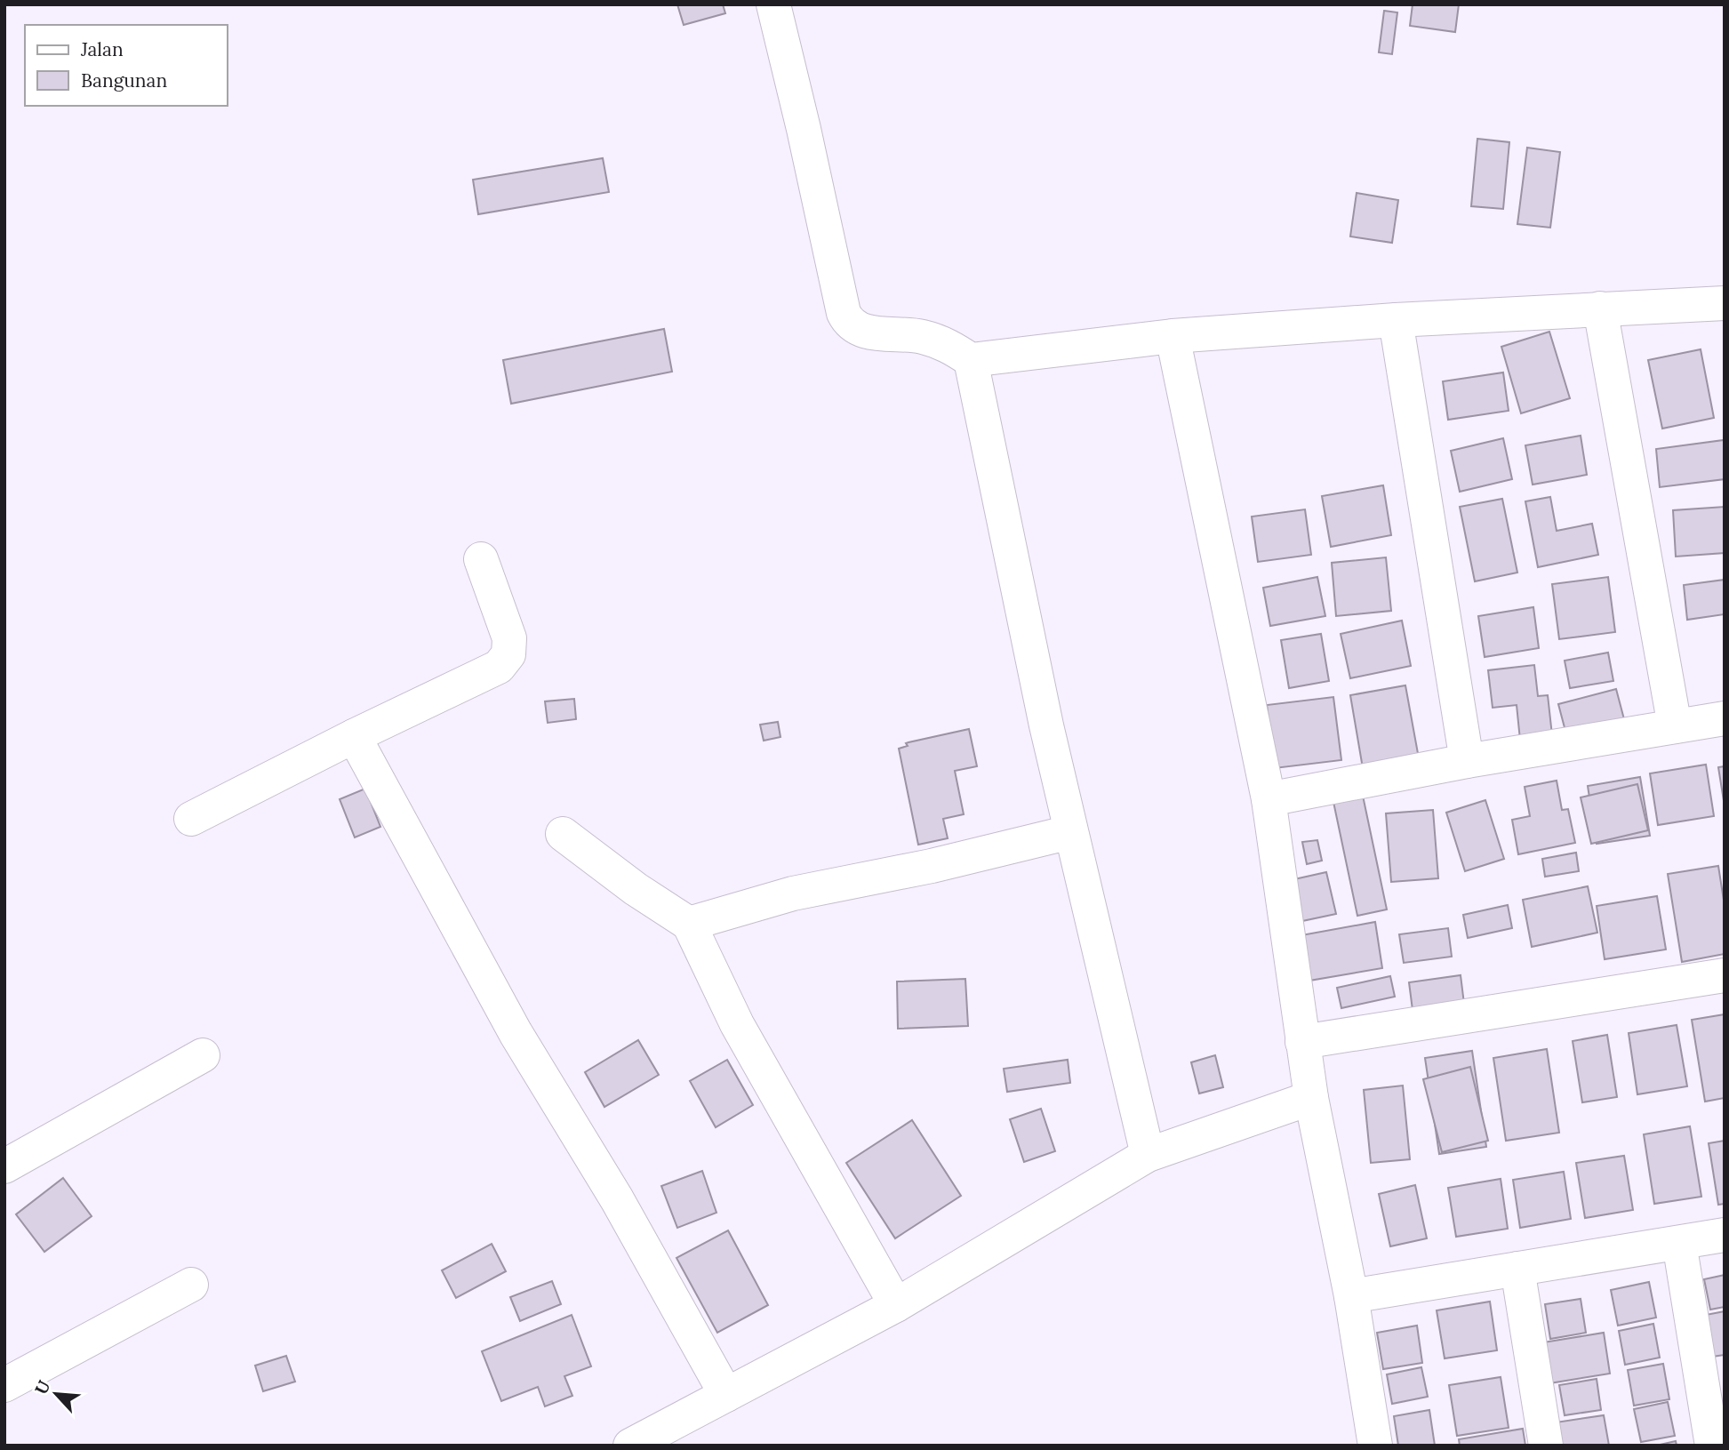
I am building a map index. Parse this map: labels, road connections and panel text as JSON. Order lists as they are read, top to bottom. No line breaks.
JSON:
{"legend":["Jalan","Bangunan"],"north":"top left"}
